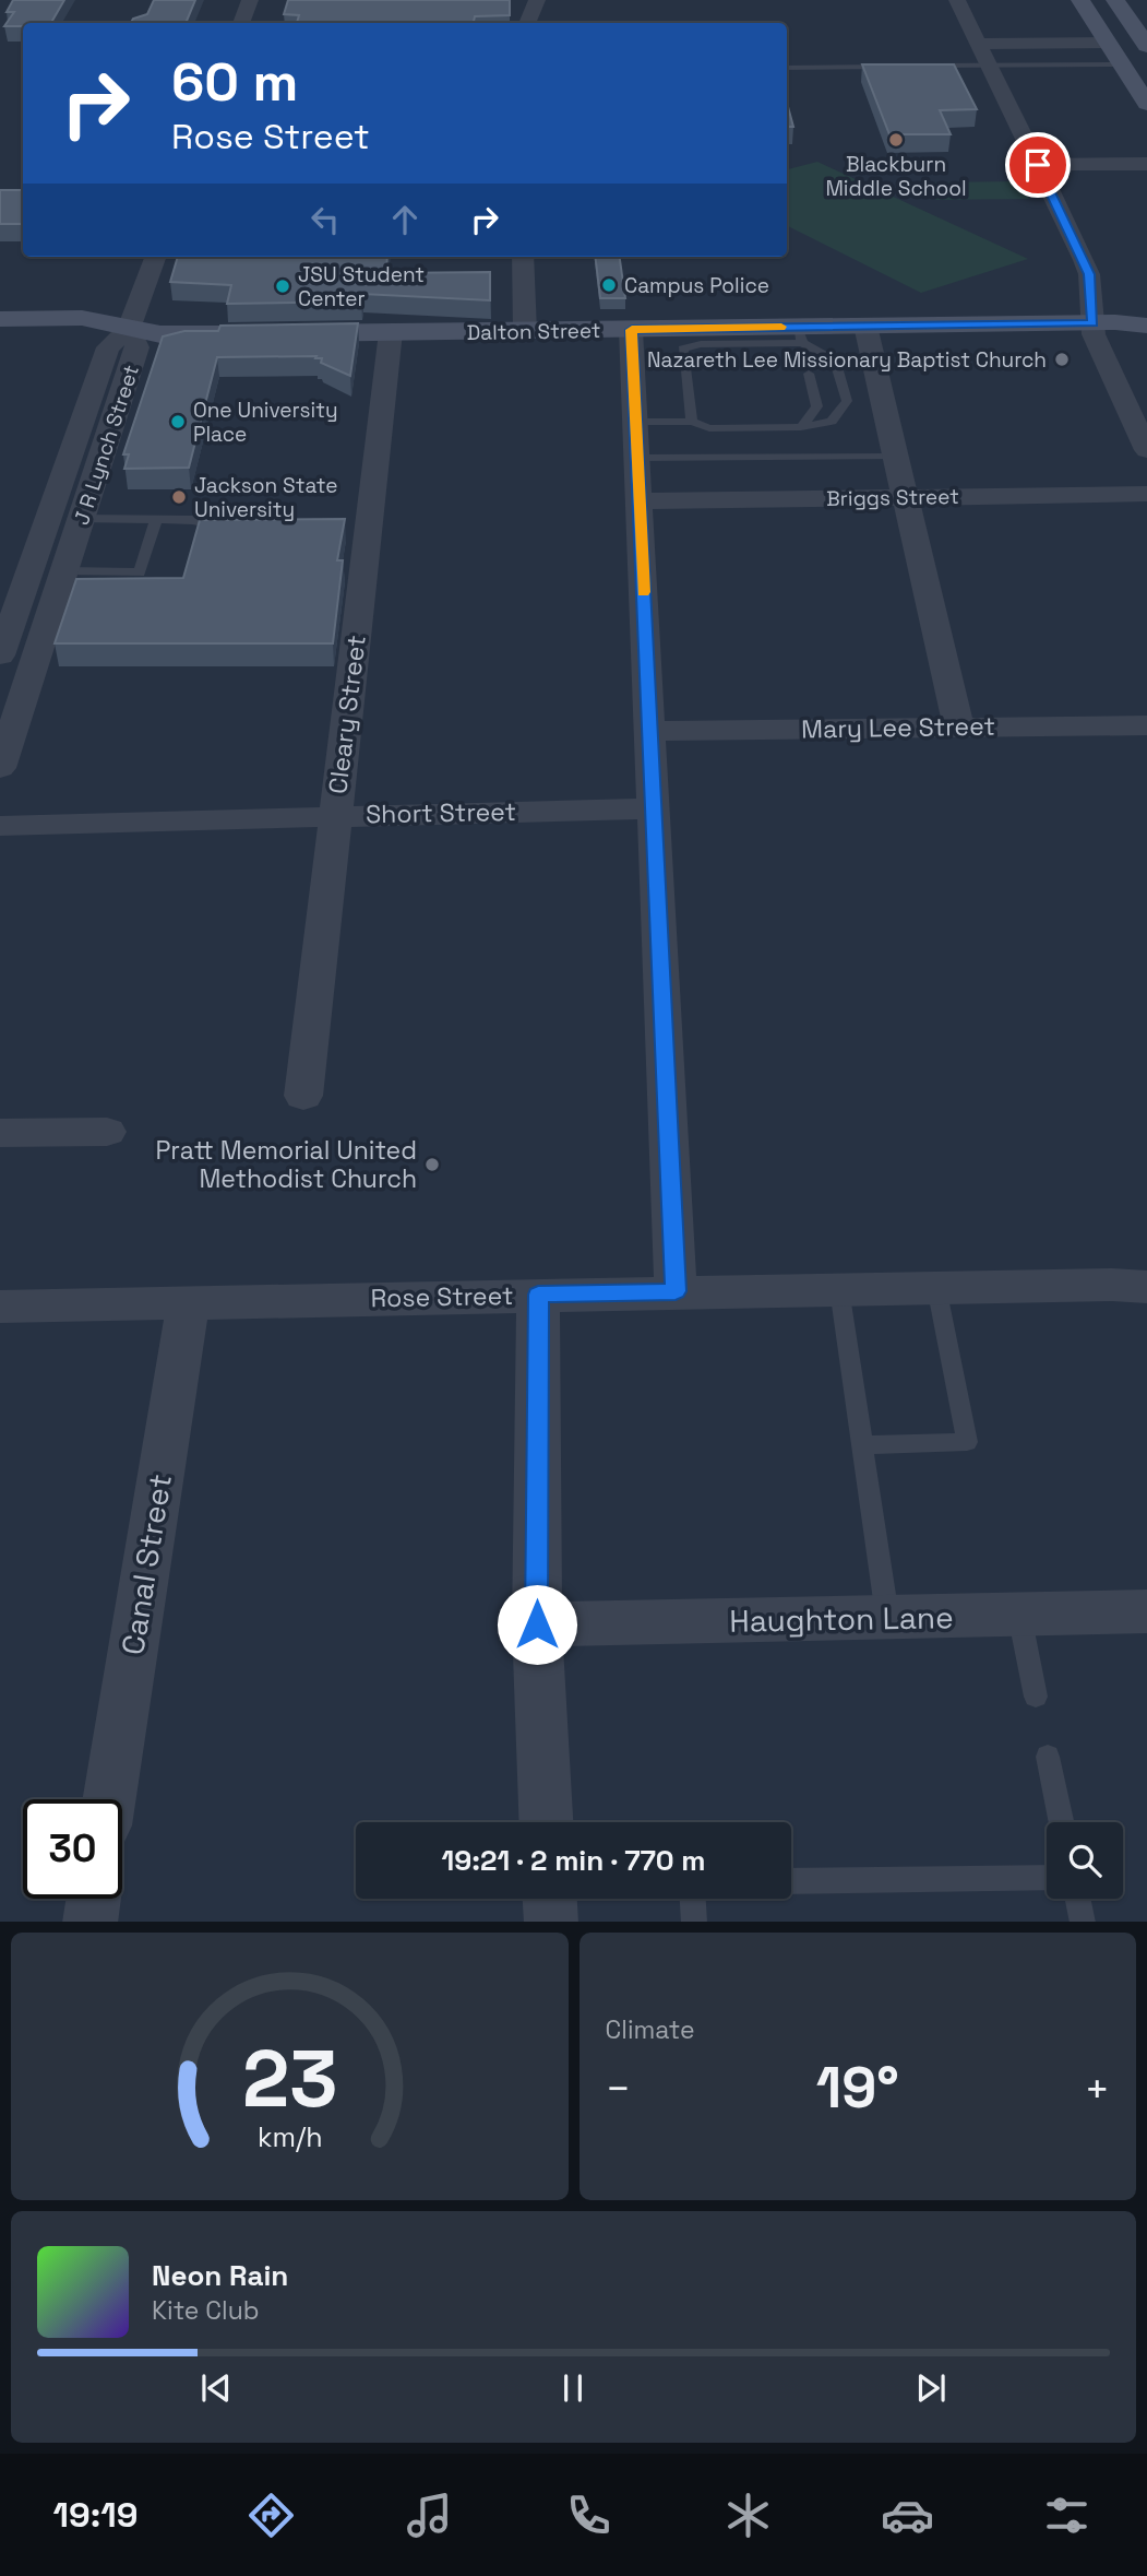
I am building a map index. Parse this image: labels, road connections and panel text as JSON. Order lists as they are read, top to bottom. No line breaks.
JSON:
{"streets":{"street":["Dalton Street","J R Lynch Street","Briggs Street","Cleary Street","Mary Lee Street","Short Street","Rose Street","Canal Street","Haughton Lane"]},"crossings":[["Dalton Street","J R Lynch Street"],["Dalton Street","Cleary Street"],["Cleary Street","Short Street"],["Rose Street","Canal Street"]],"places":["Blackburn Middle School","Campus Police","JSU Student Center","Nazareth Lee Missionary Baptist Church","One University Place","Jackson State University","Pratt Memorial United Methodist Church"],"page":{"turn":["60 m","Rose Street"],"limit":"30","trip":"19:21 · 2 min · 770 m","tile":"Climate","heat":["−","19°","+"],"song":["Neon Rain","Kite Club"],"tabs":"19:19","gauge":["23","km/h"]}}
